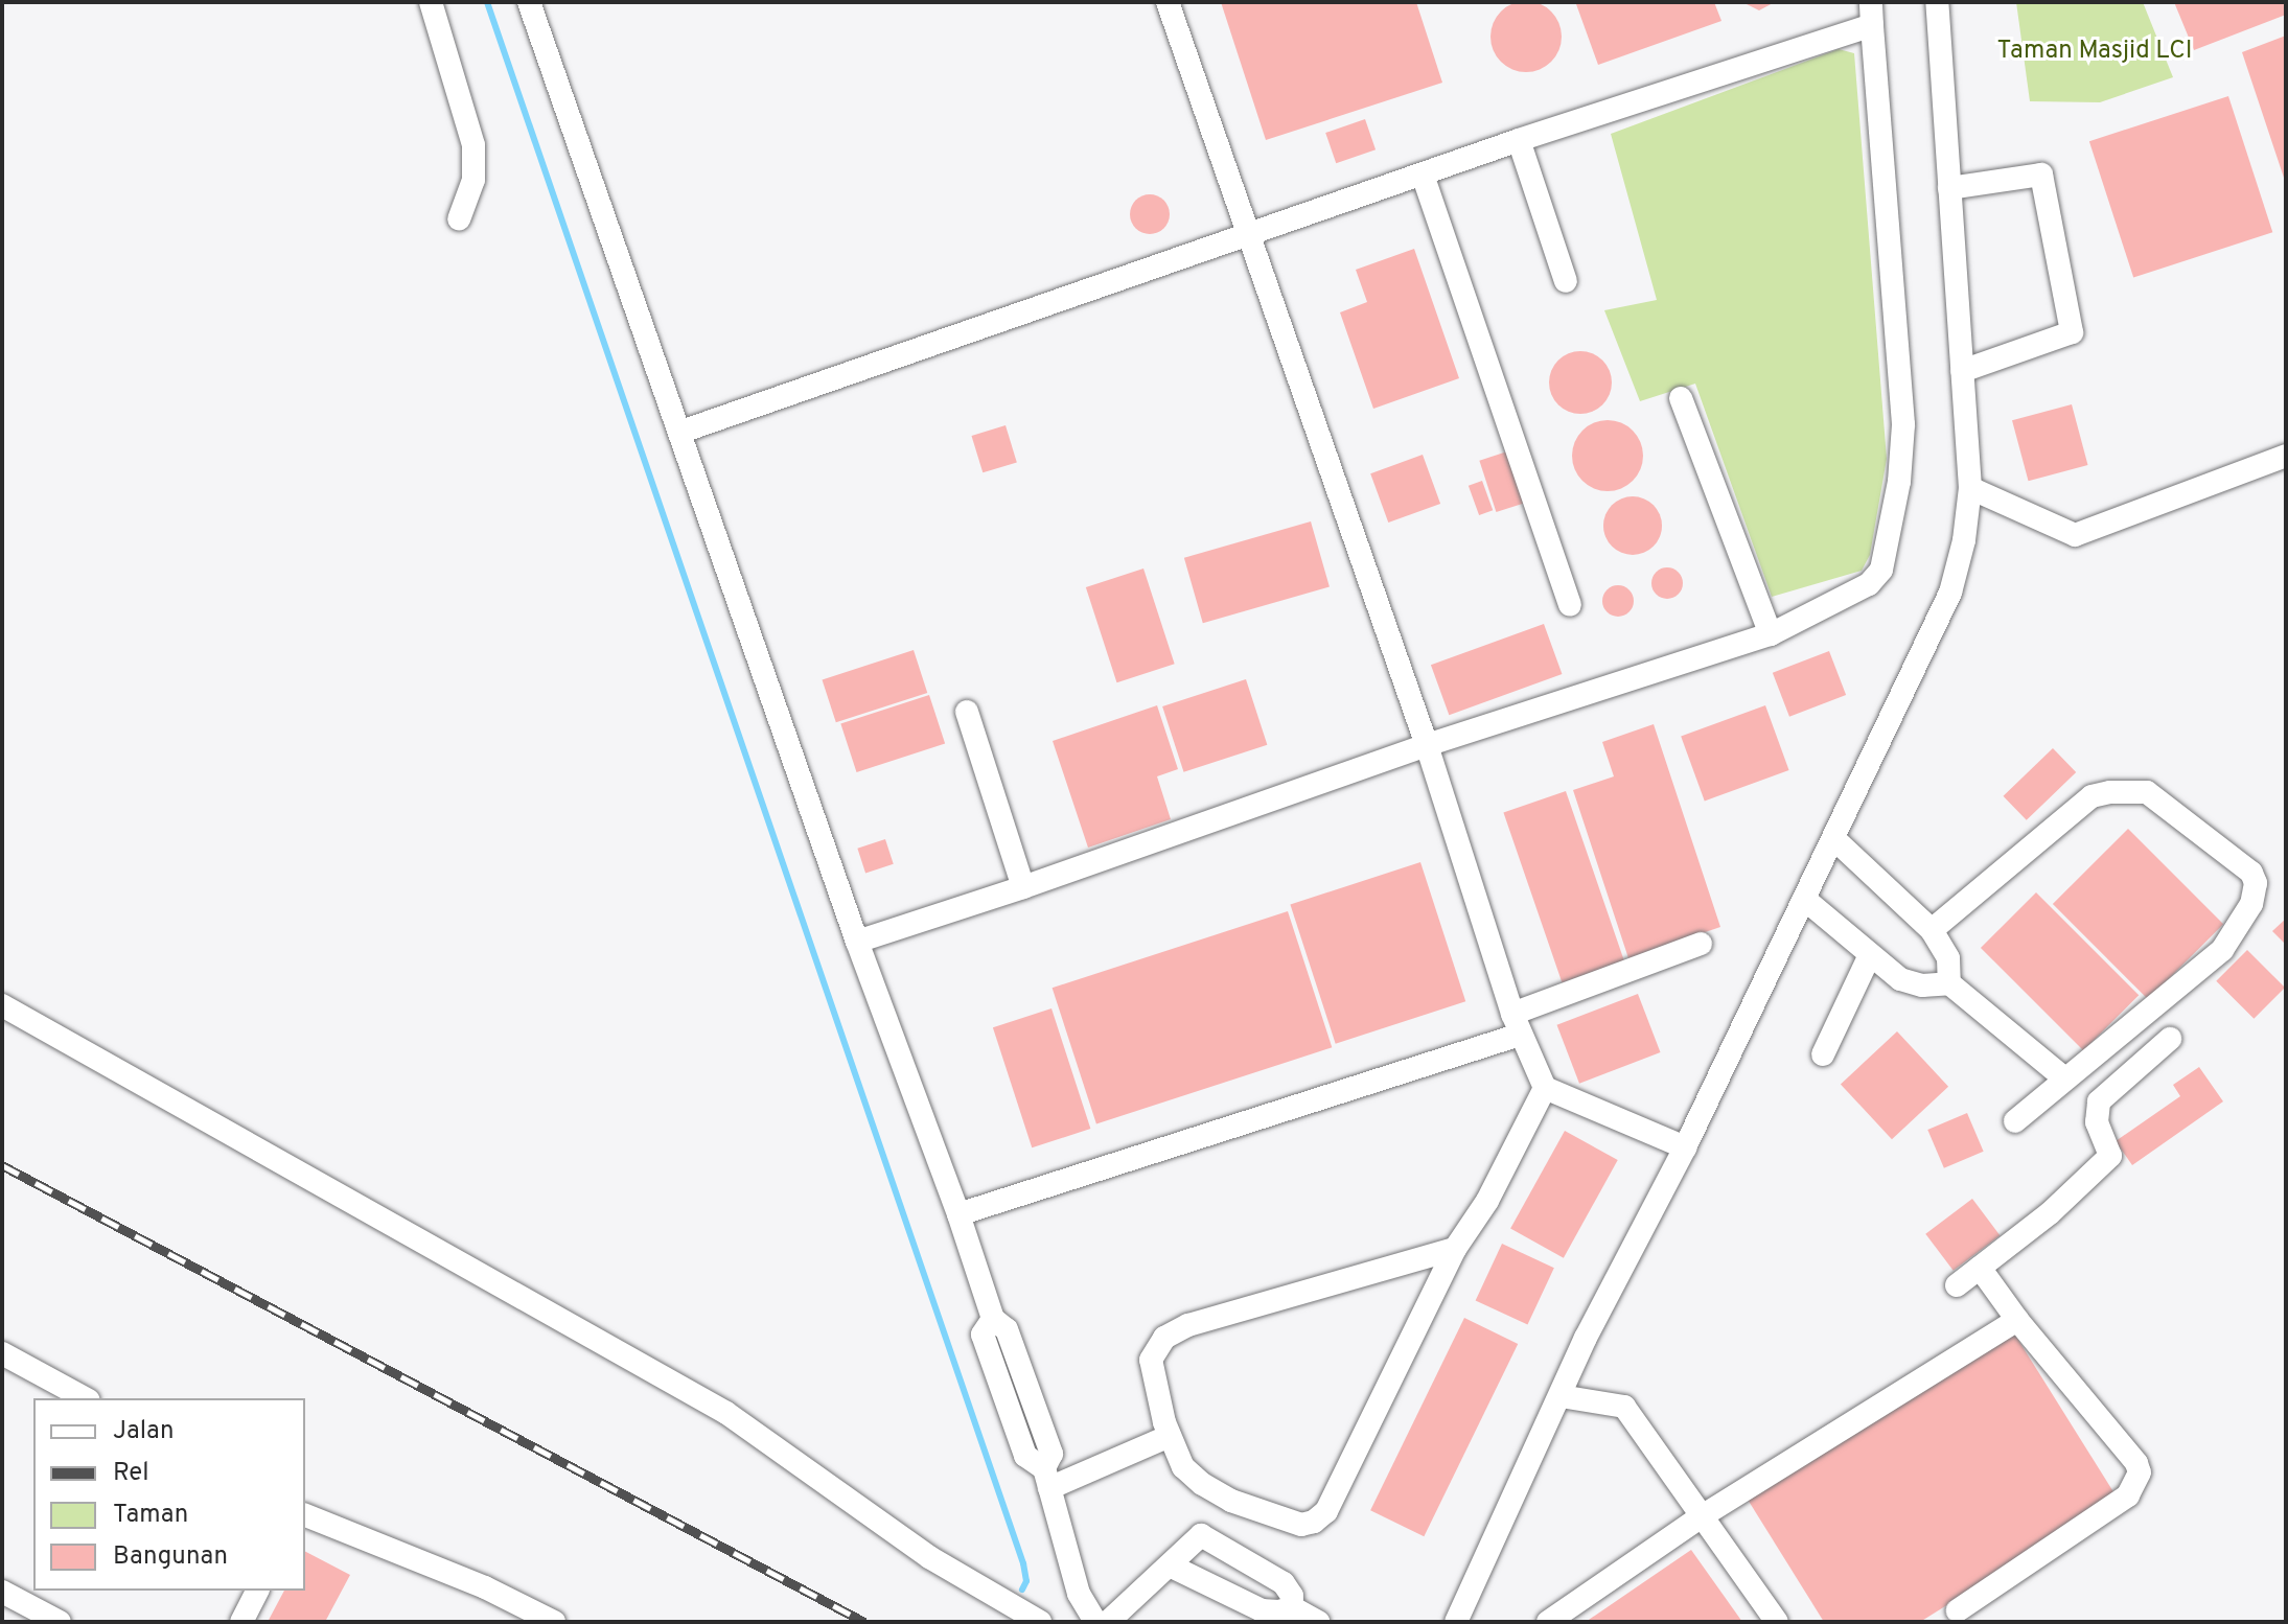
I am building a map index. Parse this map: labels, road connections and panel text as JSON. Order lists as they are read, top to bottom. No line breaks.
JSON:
{"parks":["Taman Masjid LCI"],"legend":["Jalan","Rel","Taman","Bangunan"]}
